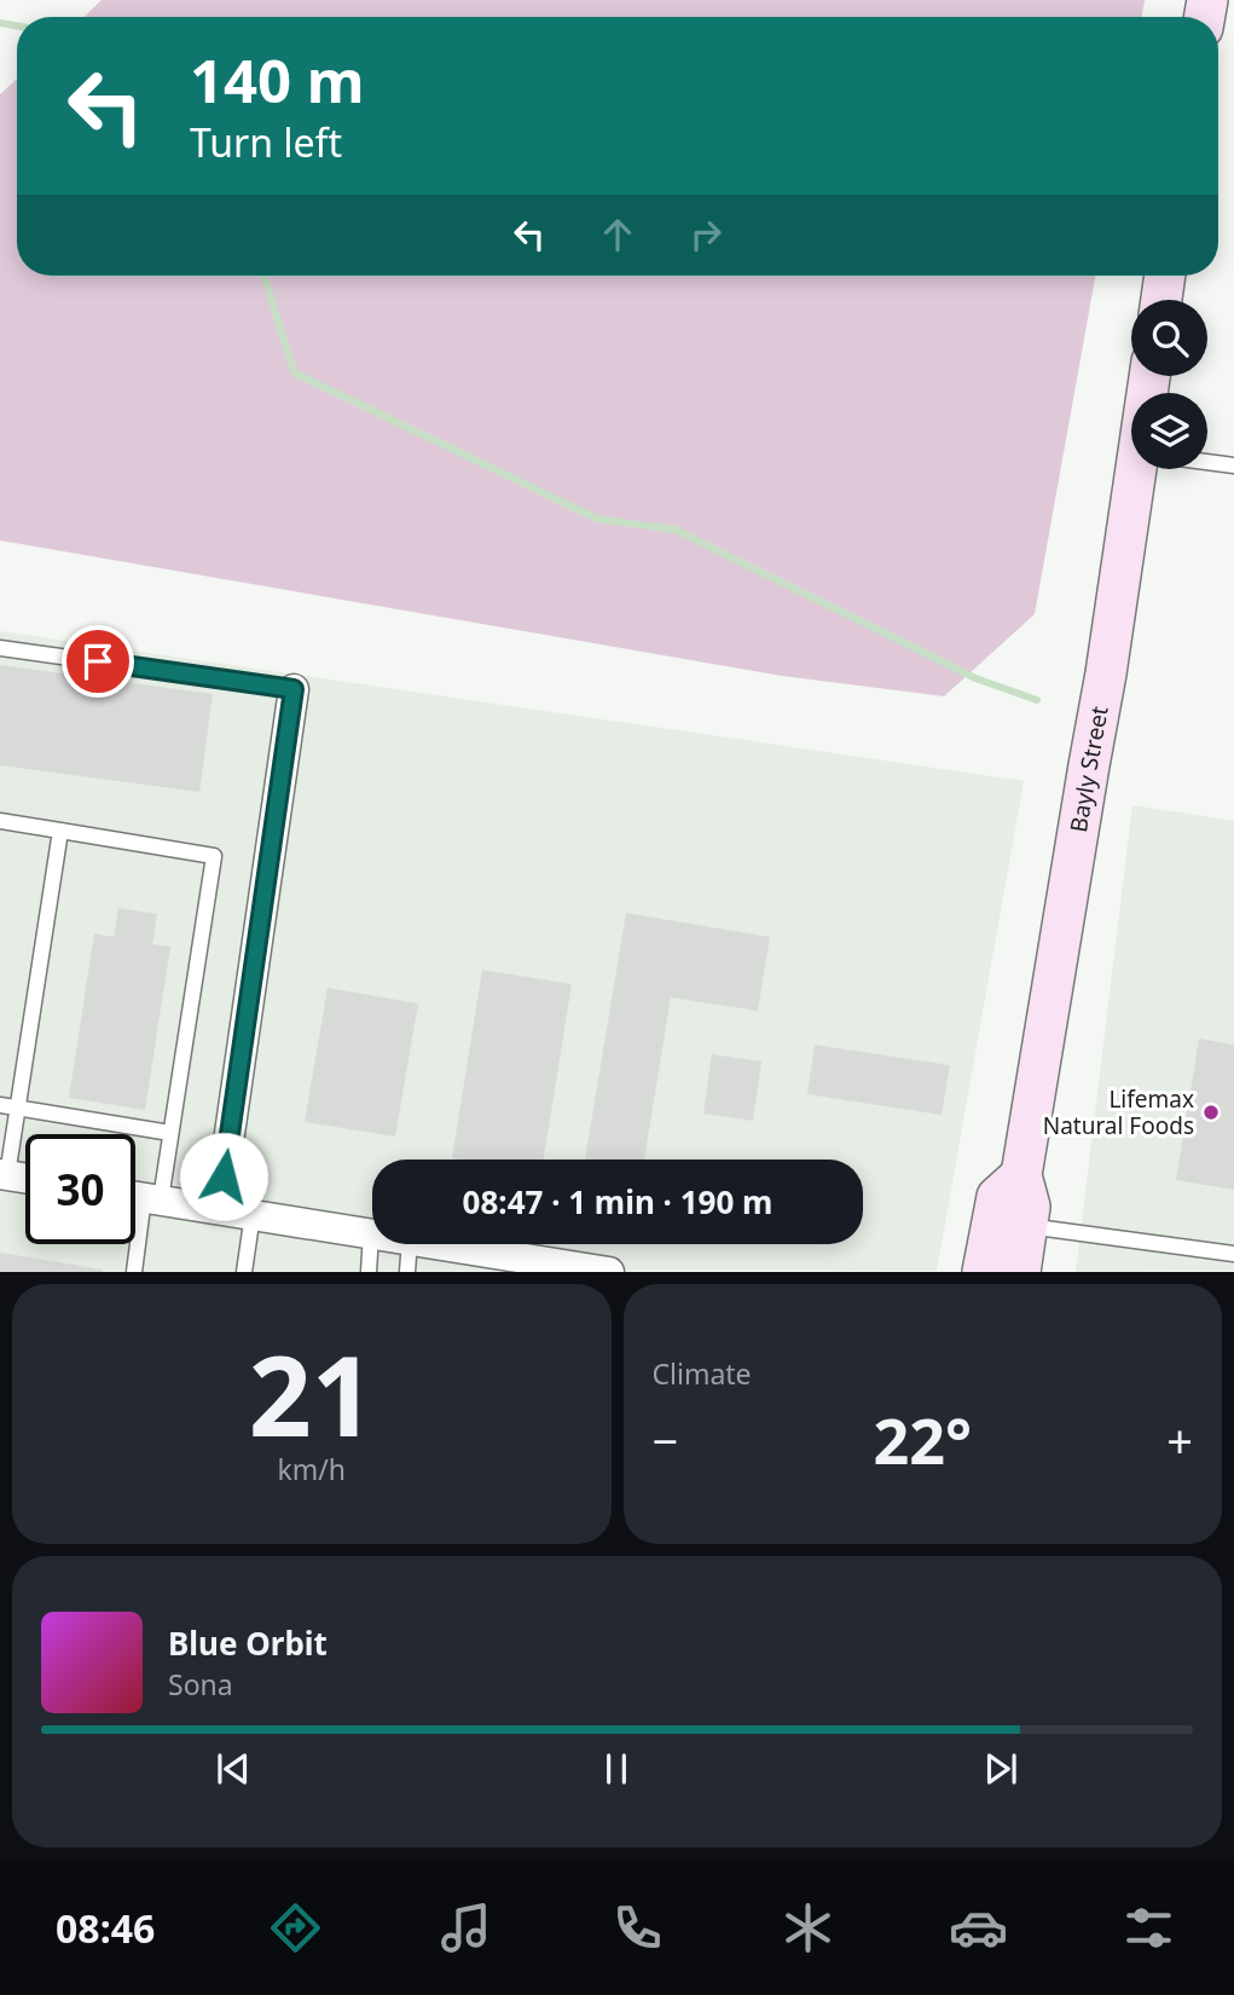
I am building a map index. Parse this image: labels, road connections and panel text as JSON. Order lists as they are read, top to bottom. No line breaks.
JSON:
{"streets":{"main road":["Bayly Street"]},"places":["Lifemax Natural Foods"],"page":{"turn":["140 m","Turn left"],"limit":"30","trip":"08:47 · 1 min · 190 m","tile":[["21","km/h"],"Climate"],"heat":["−","22°","+"],"song":["Blue Orbit","Sona"],"tabs":"08:46"}}
